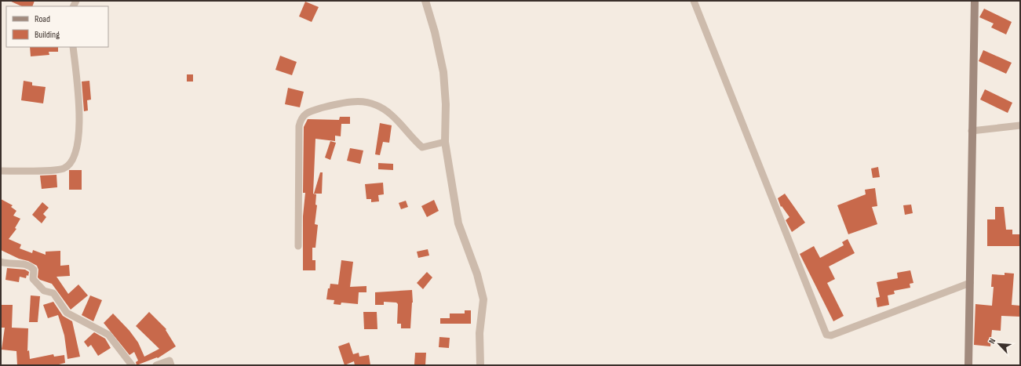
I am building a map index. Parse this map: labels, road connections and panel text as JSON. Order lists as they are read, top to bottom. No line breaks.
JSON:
{"legend":["Road","Building"],"north":"top left"}
